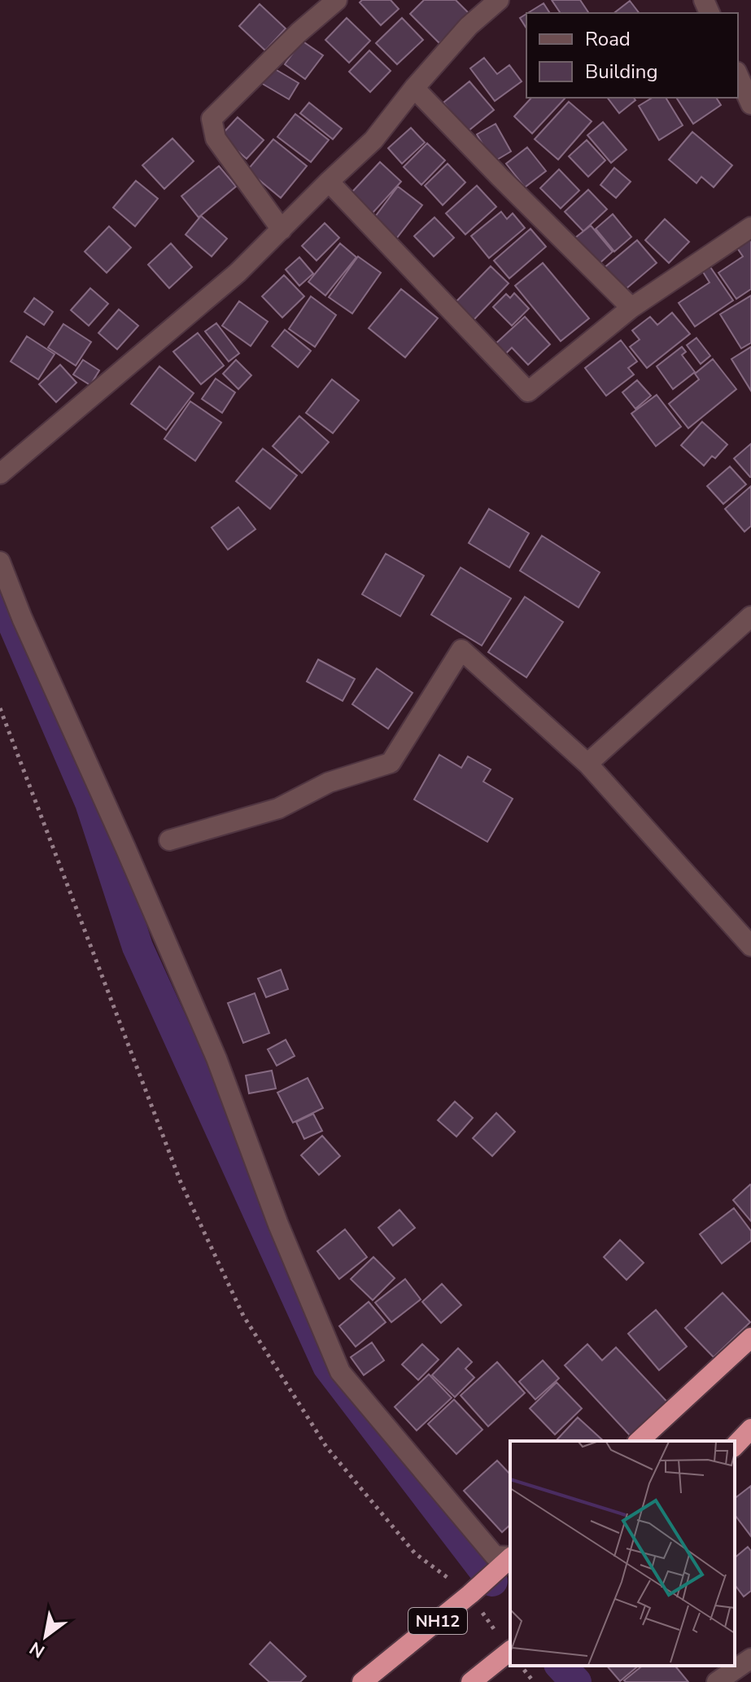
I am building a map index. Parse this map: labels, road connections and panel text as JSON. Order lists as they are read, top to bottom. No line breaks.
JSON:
{"streets":{"highway":["NH12"]},"legend":["Road","Building"],"north":"bottom left"}
